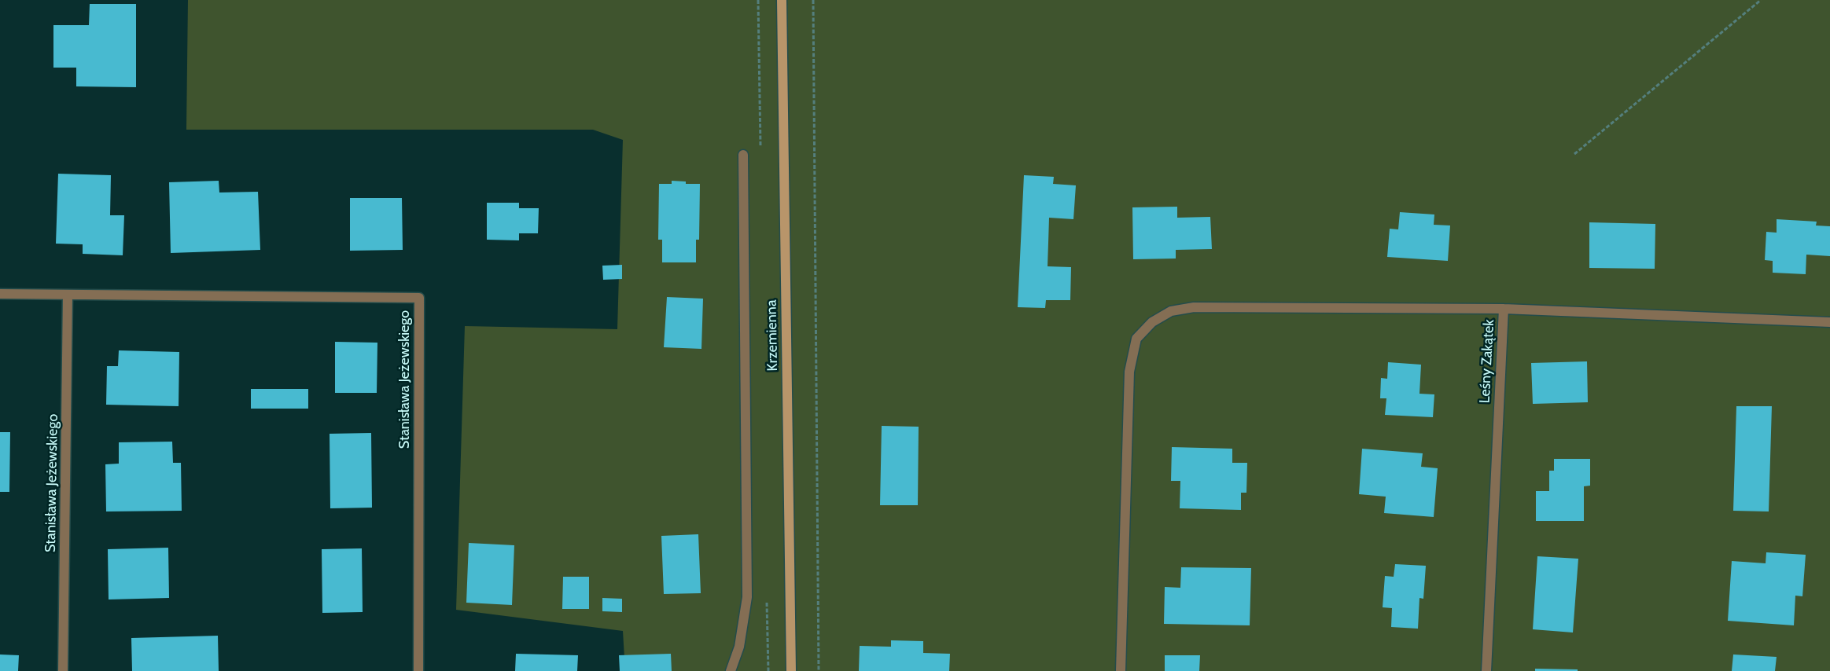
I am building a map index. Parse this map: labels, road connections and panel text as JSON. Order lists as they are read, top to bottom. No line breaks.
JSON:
{"streets":{"main road":["Krzemienna"],"street":["Leśny Zakątek","Stanisława Jeżewskiego"]}}
